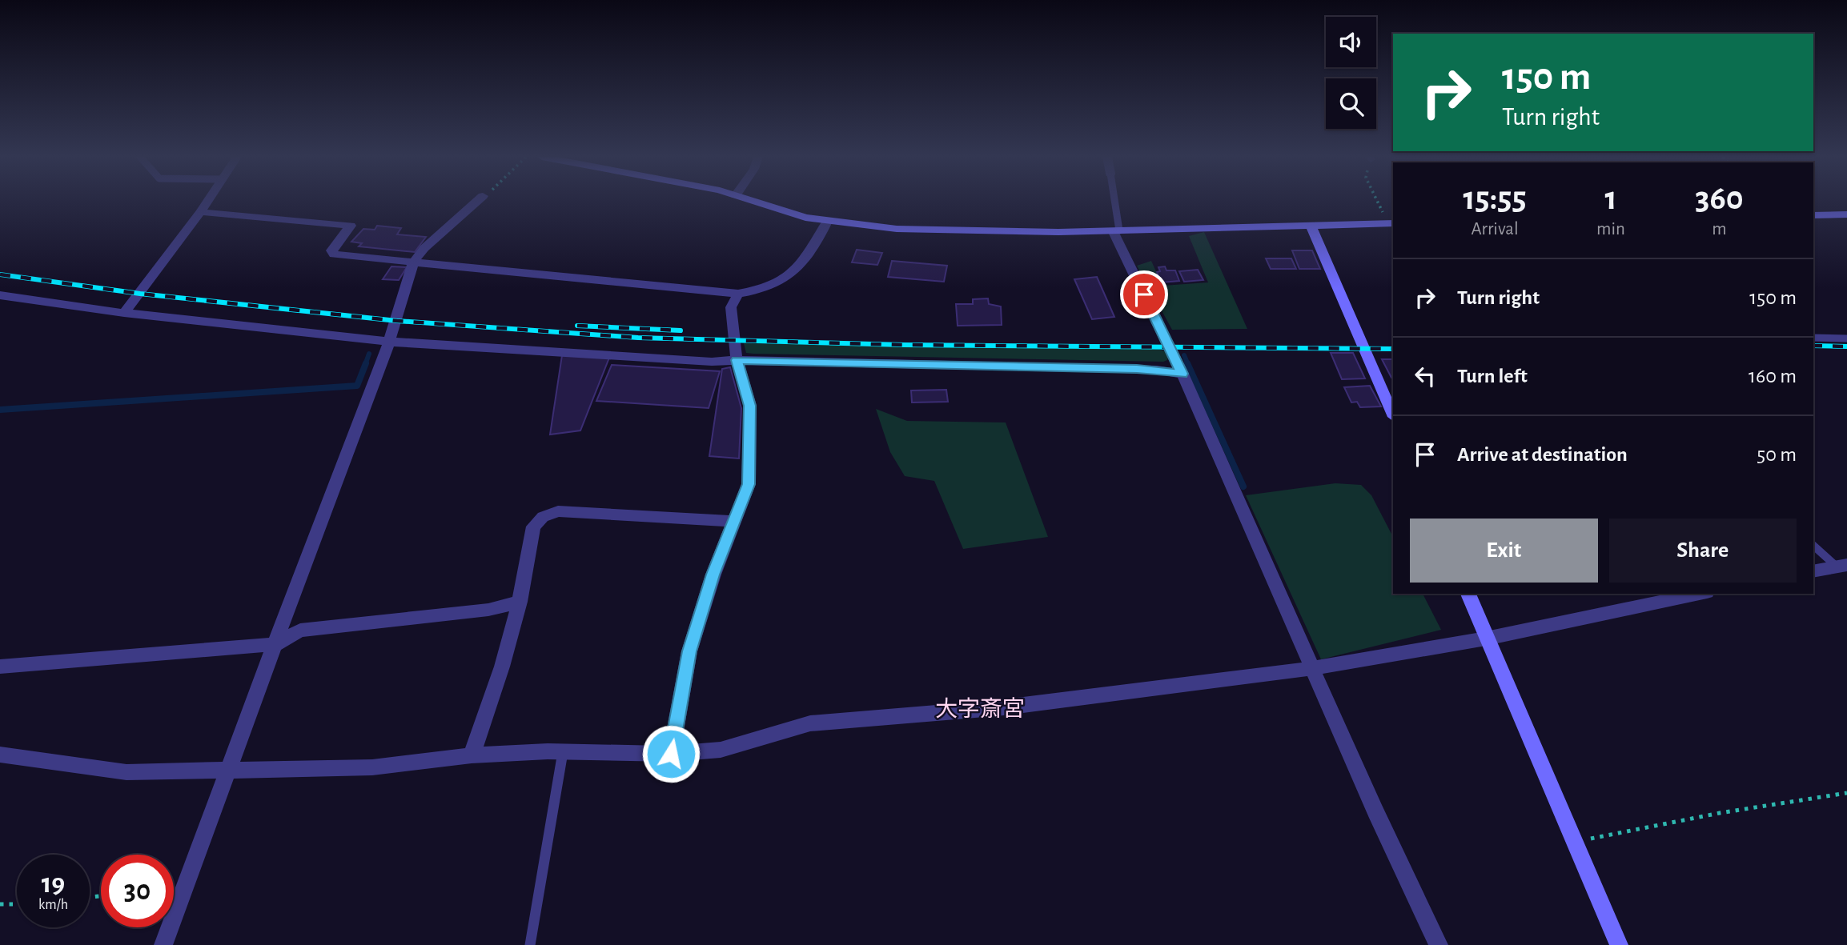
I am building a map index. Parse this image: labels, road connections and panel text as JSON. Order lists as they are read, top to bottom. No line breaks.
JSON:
{"districts":["大字斎宮"],"page":{"turn":["150 m","Turn right"],"eta":["15:55","Arrival","1","min","360","m"],"list":[{"name":"Turn right","value":"150 m"},{"name":"Turn left","value":"160 m"},{"name":"Arrive at destination","value":"50 m"}],"buttons":["Exit","Share"],"speed":"19 km/h","limit":"30"}}
